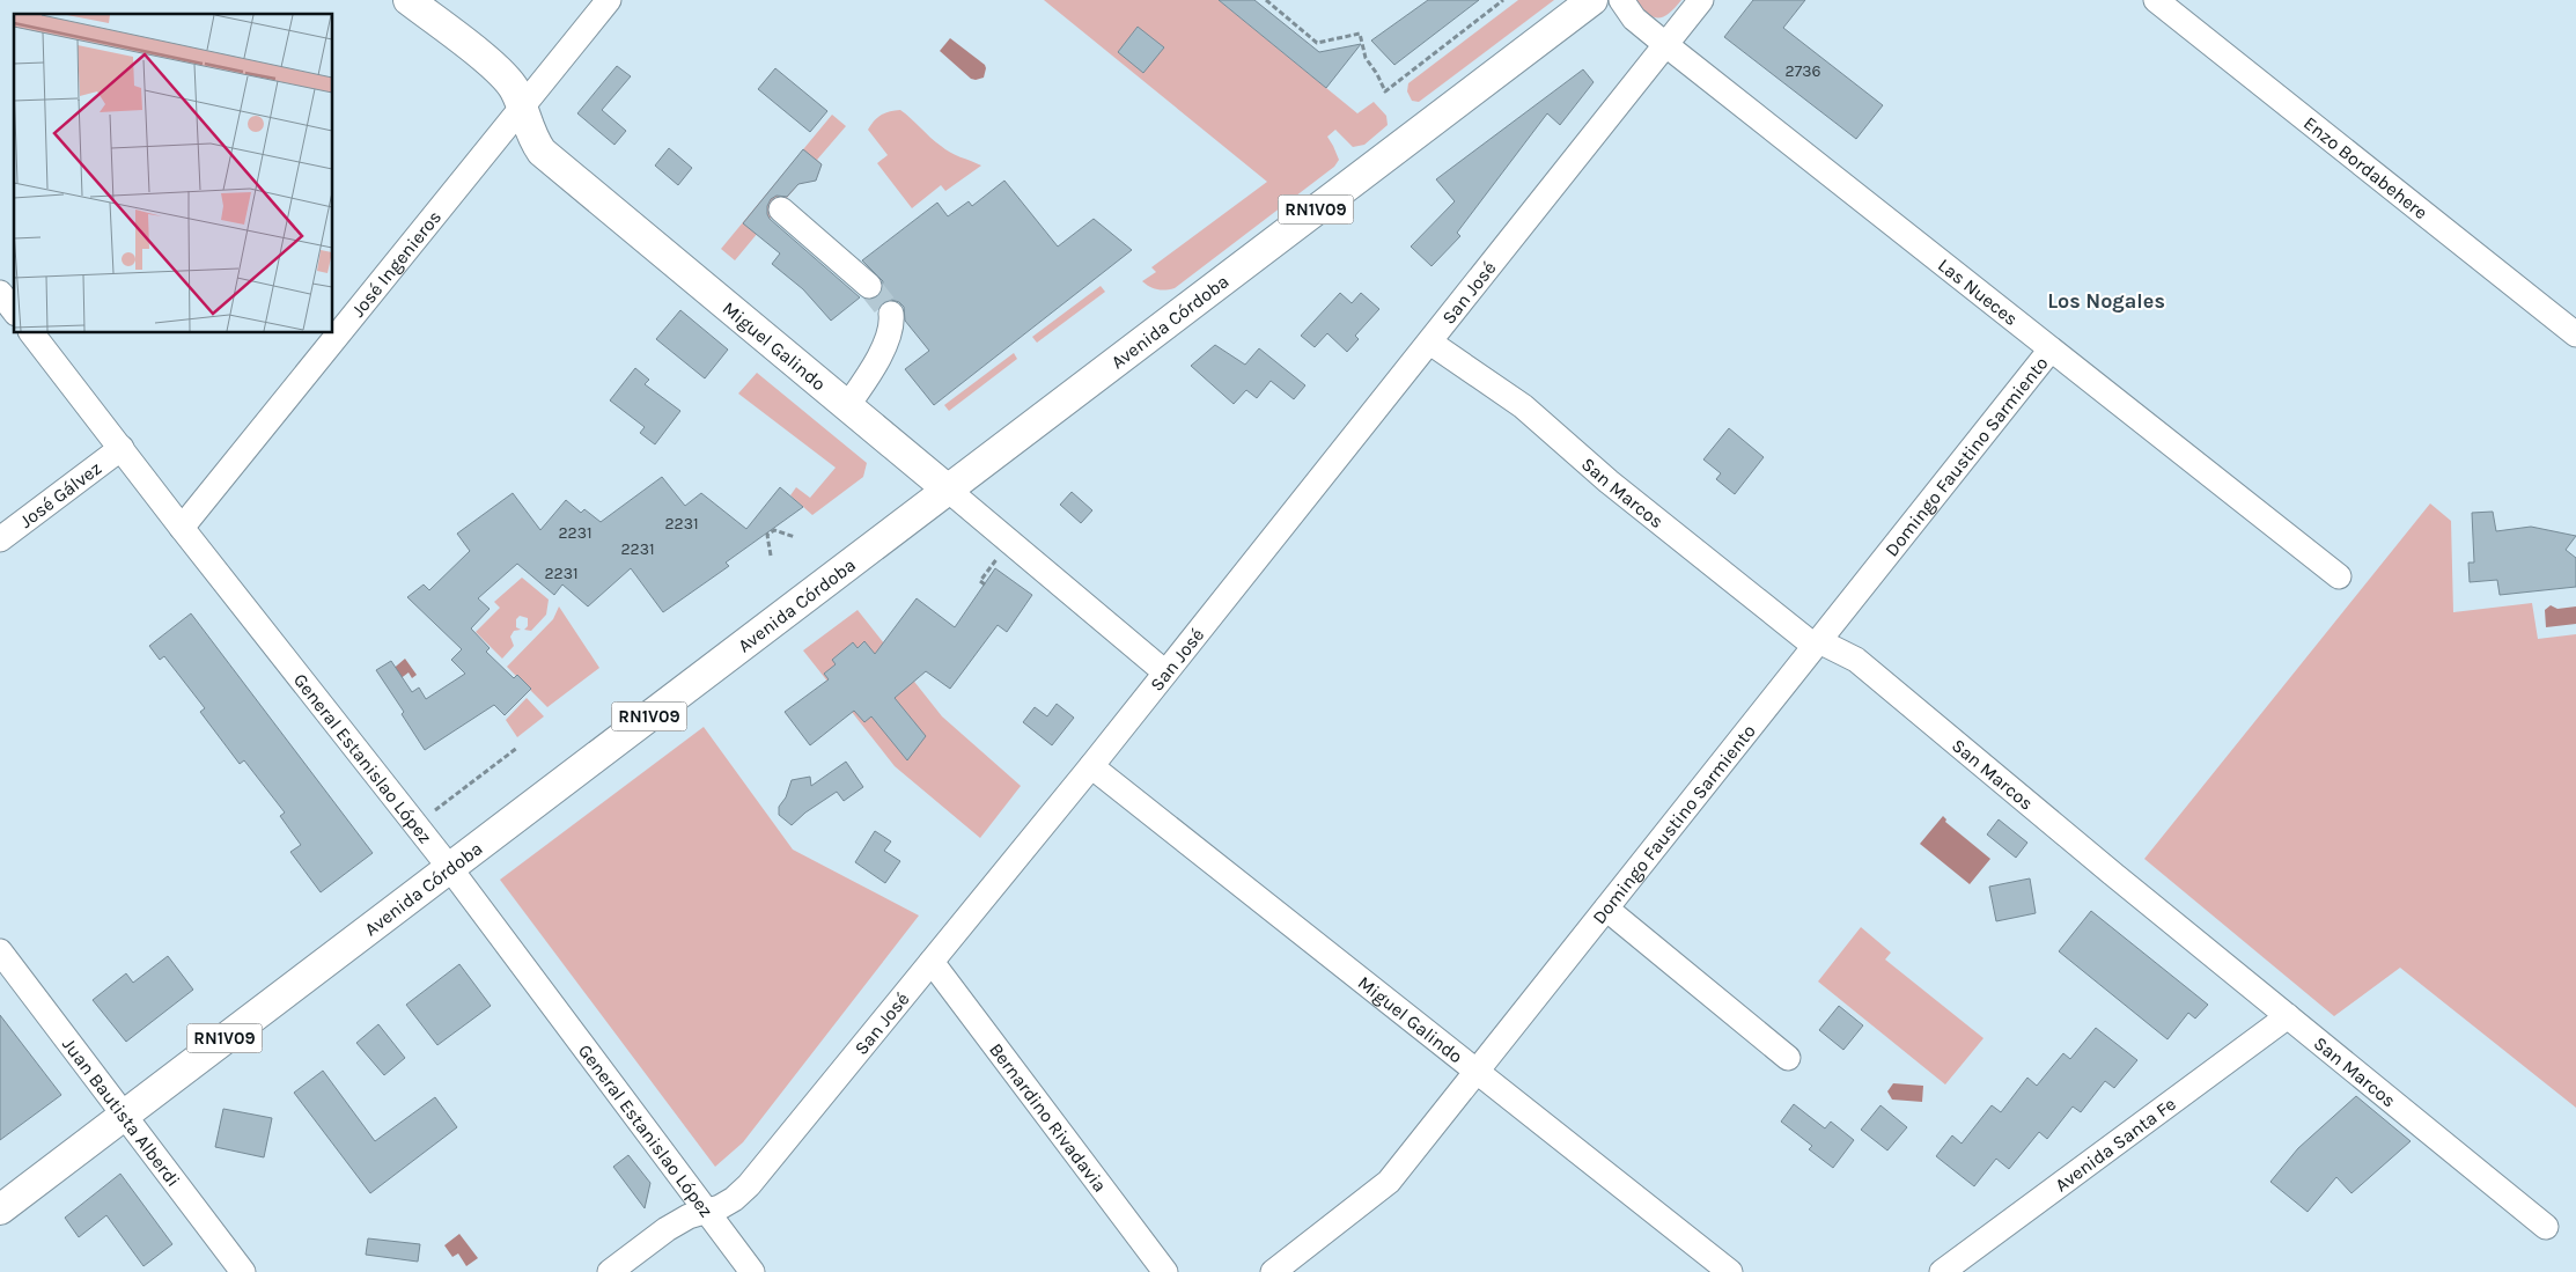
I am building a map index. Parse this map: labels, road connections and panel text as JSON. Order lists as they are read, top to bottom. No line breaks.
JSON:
{"streets":{"main road":["RN1V09","Avenida Córdoba","Miguel Galindo"],"street":["Enzo Bordabehere","José Ingenieros","Las Nueces","San José","Domingo Faustino Sarmiento","San Marcos","José Gálvez","General Estanislao López","Juan Bautista Alberdi","Bernardino Rivadavia","Avenida Santa Fe"]},"crossings":[["José Ingenieros","Miguel Galindo"],["José Ingenieros","General Estanislao López"],["Las Nueces","San José"],["Las Nueces","Domingo Faustino Sarmiento"],["San José","Miguel Galindo"],["San José","San Marcos"],["San José","General Estanislao López"],["San José","Bernardino Rivadavia"],["Avenida Córdoba","Miguel Galindo"],["Avenida Córdoba","General Estanislao López"],["Avenida Córdoba","Juan Bautista Alberdi"],["Miguel Galindo","Domingo Faustino Sarmiento"],["Domingo Faustino Sarmiento","San Marcos"],["San Marcos","Avenida Santa Fe"],["José Gálvez","General Estanislao López"]],"districts":["Los Nogales"],"house_numbers":["2736","2231","2231","2231","2231"]}
